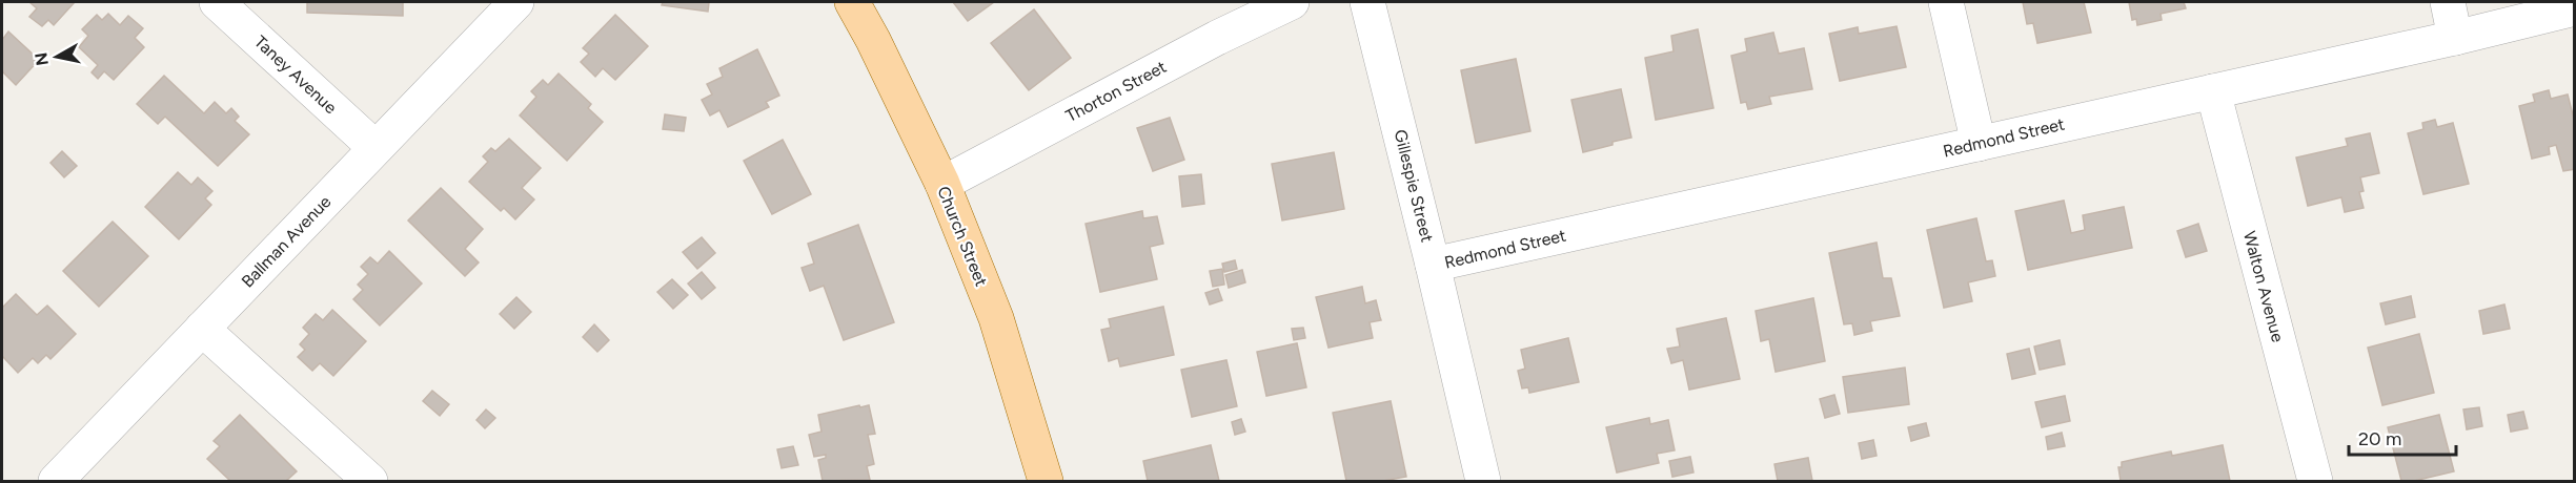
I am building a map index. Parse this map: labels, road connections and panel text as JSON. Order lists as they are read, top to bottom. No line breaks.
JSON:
{"streets":{"main road":["Church Street"],"street":["Taney Avenue","Thorton Street","Redmond Street","Gillespie Street","Ballman Avenue","Walton Avenue"]},"crossings":[["Taney Avenue","Ballman Avenue"],["Thorton Street","Church Street"],["Redmond Street","Gillespie Street"],["Redmond Street","Walton Avenue"]],"scale_bar":"20 m","north":"left"}
